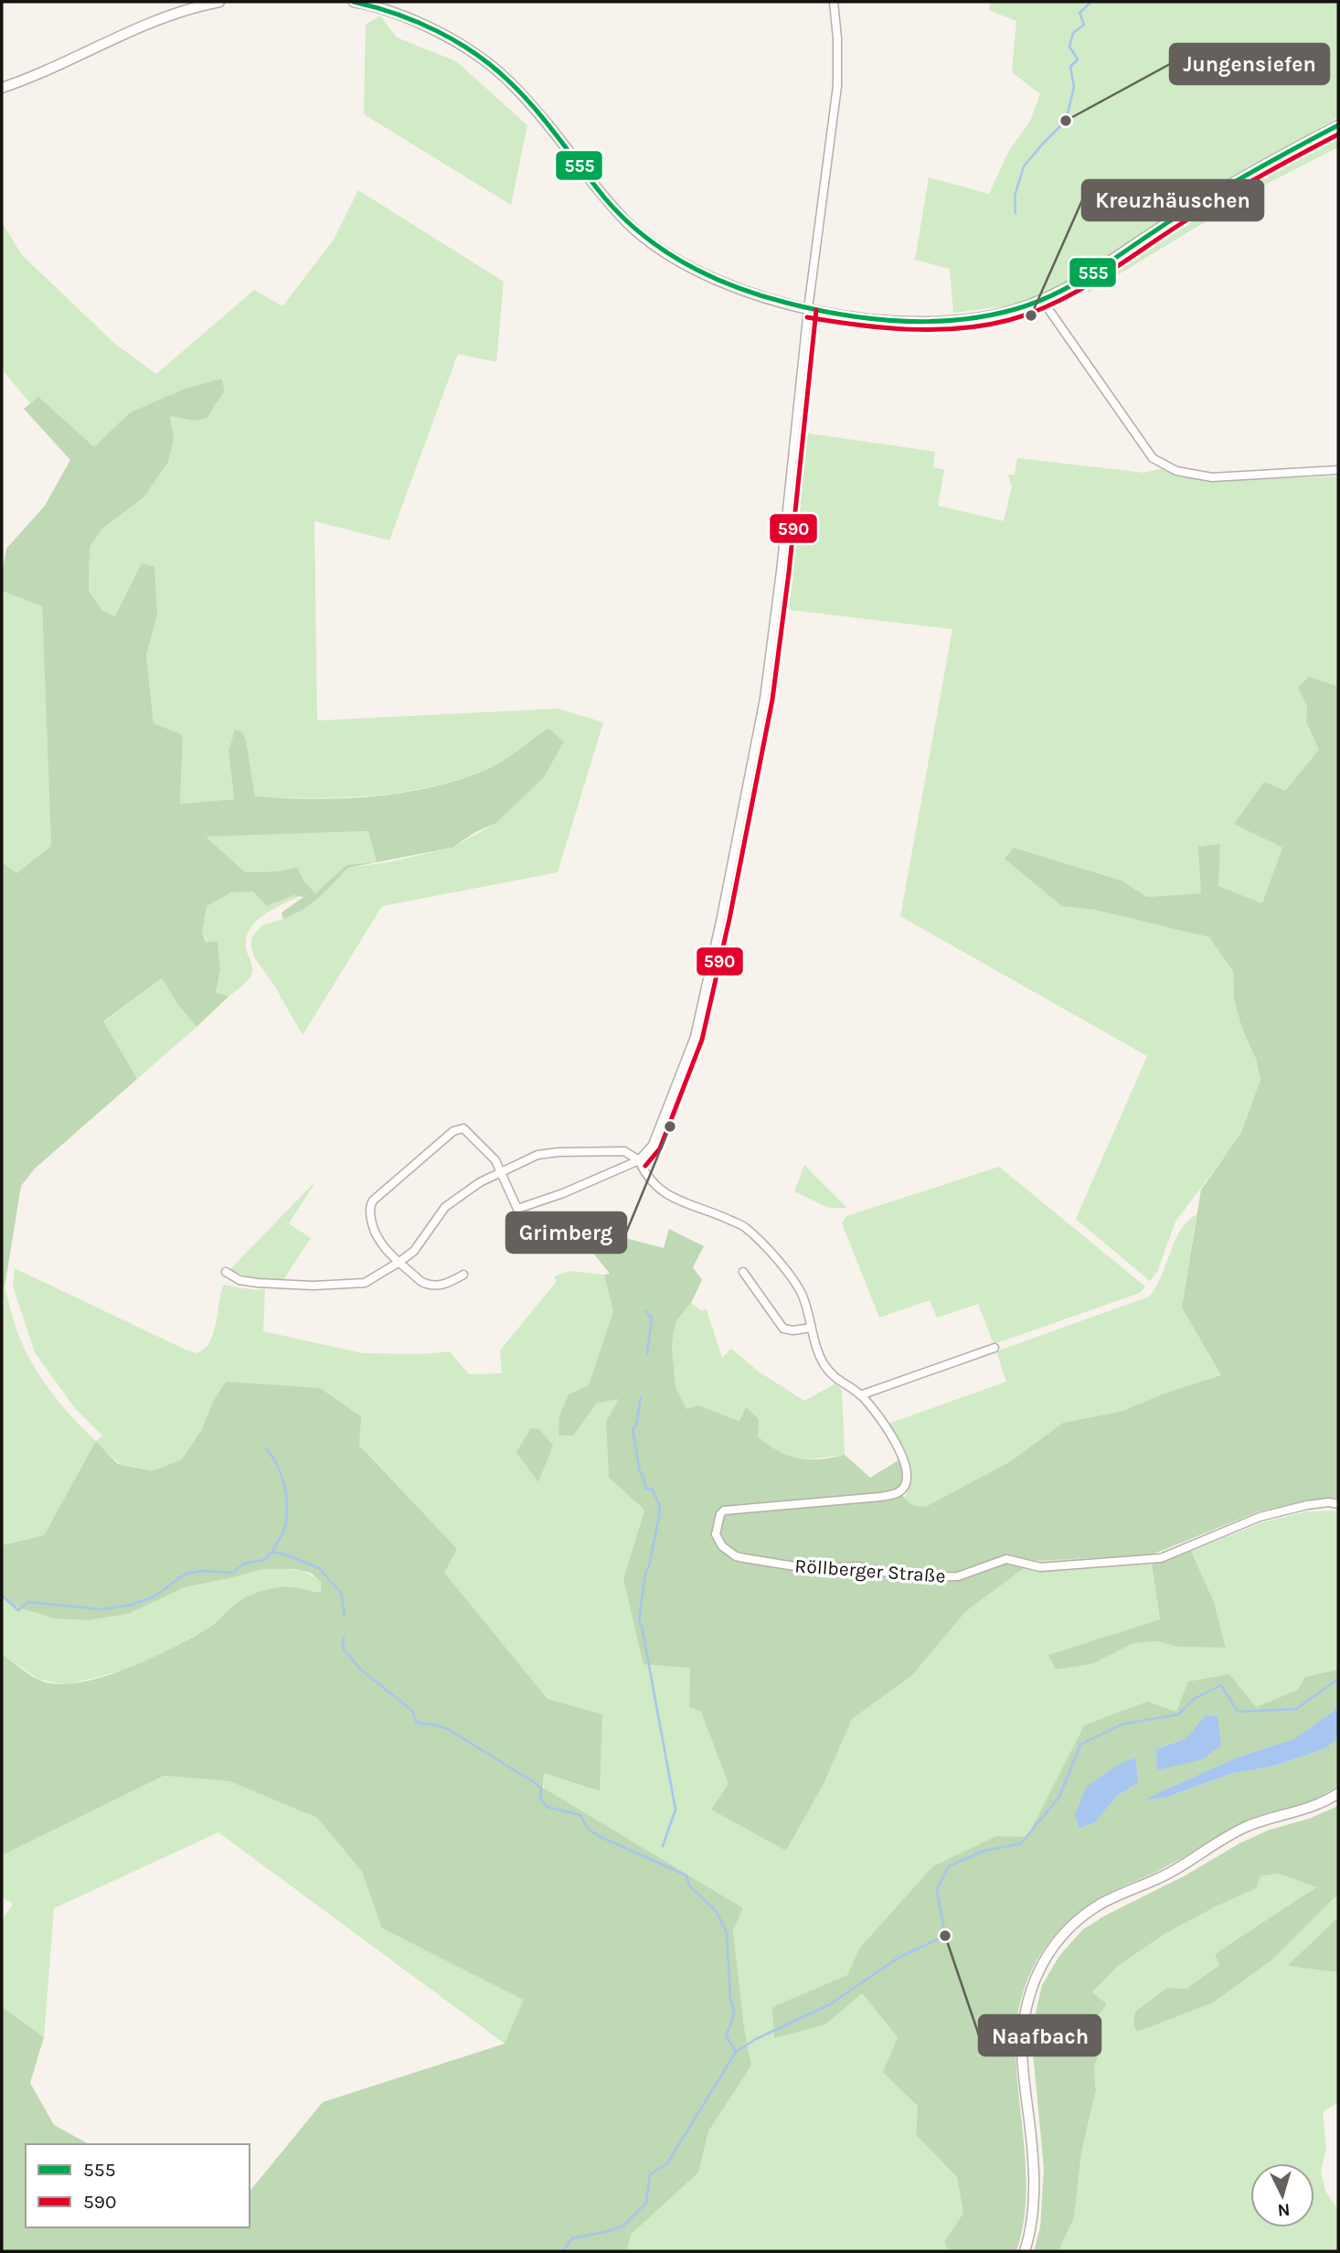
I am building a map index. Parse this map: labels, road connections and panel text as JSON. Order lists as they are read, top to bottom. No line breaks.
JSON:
{"streets":{"street":["Röllberger Straße"]},"places":["Jungensiefen","Kreuzhäuschen","Grimberg","Naafbach"],"lines":["transit line 555","transit line 590"],"legend":["555","590"],"north":"bottom"}
